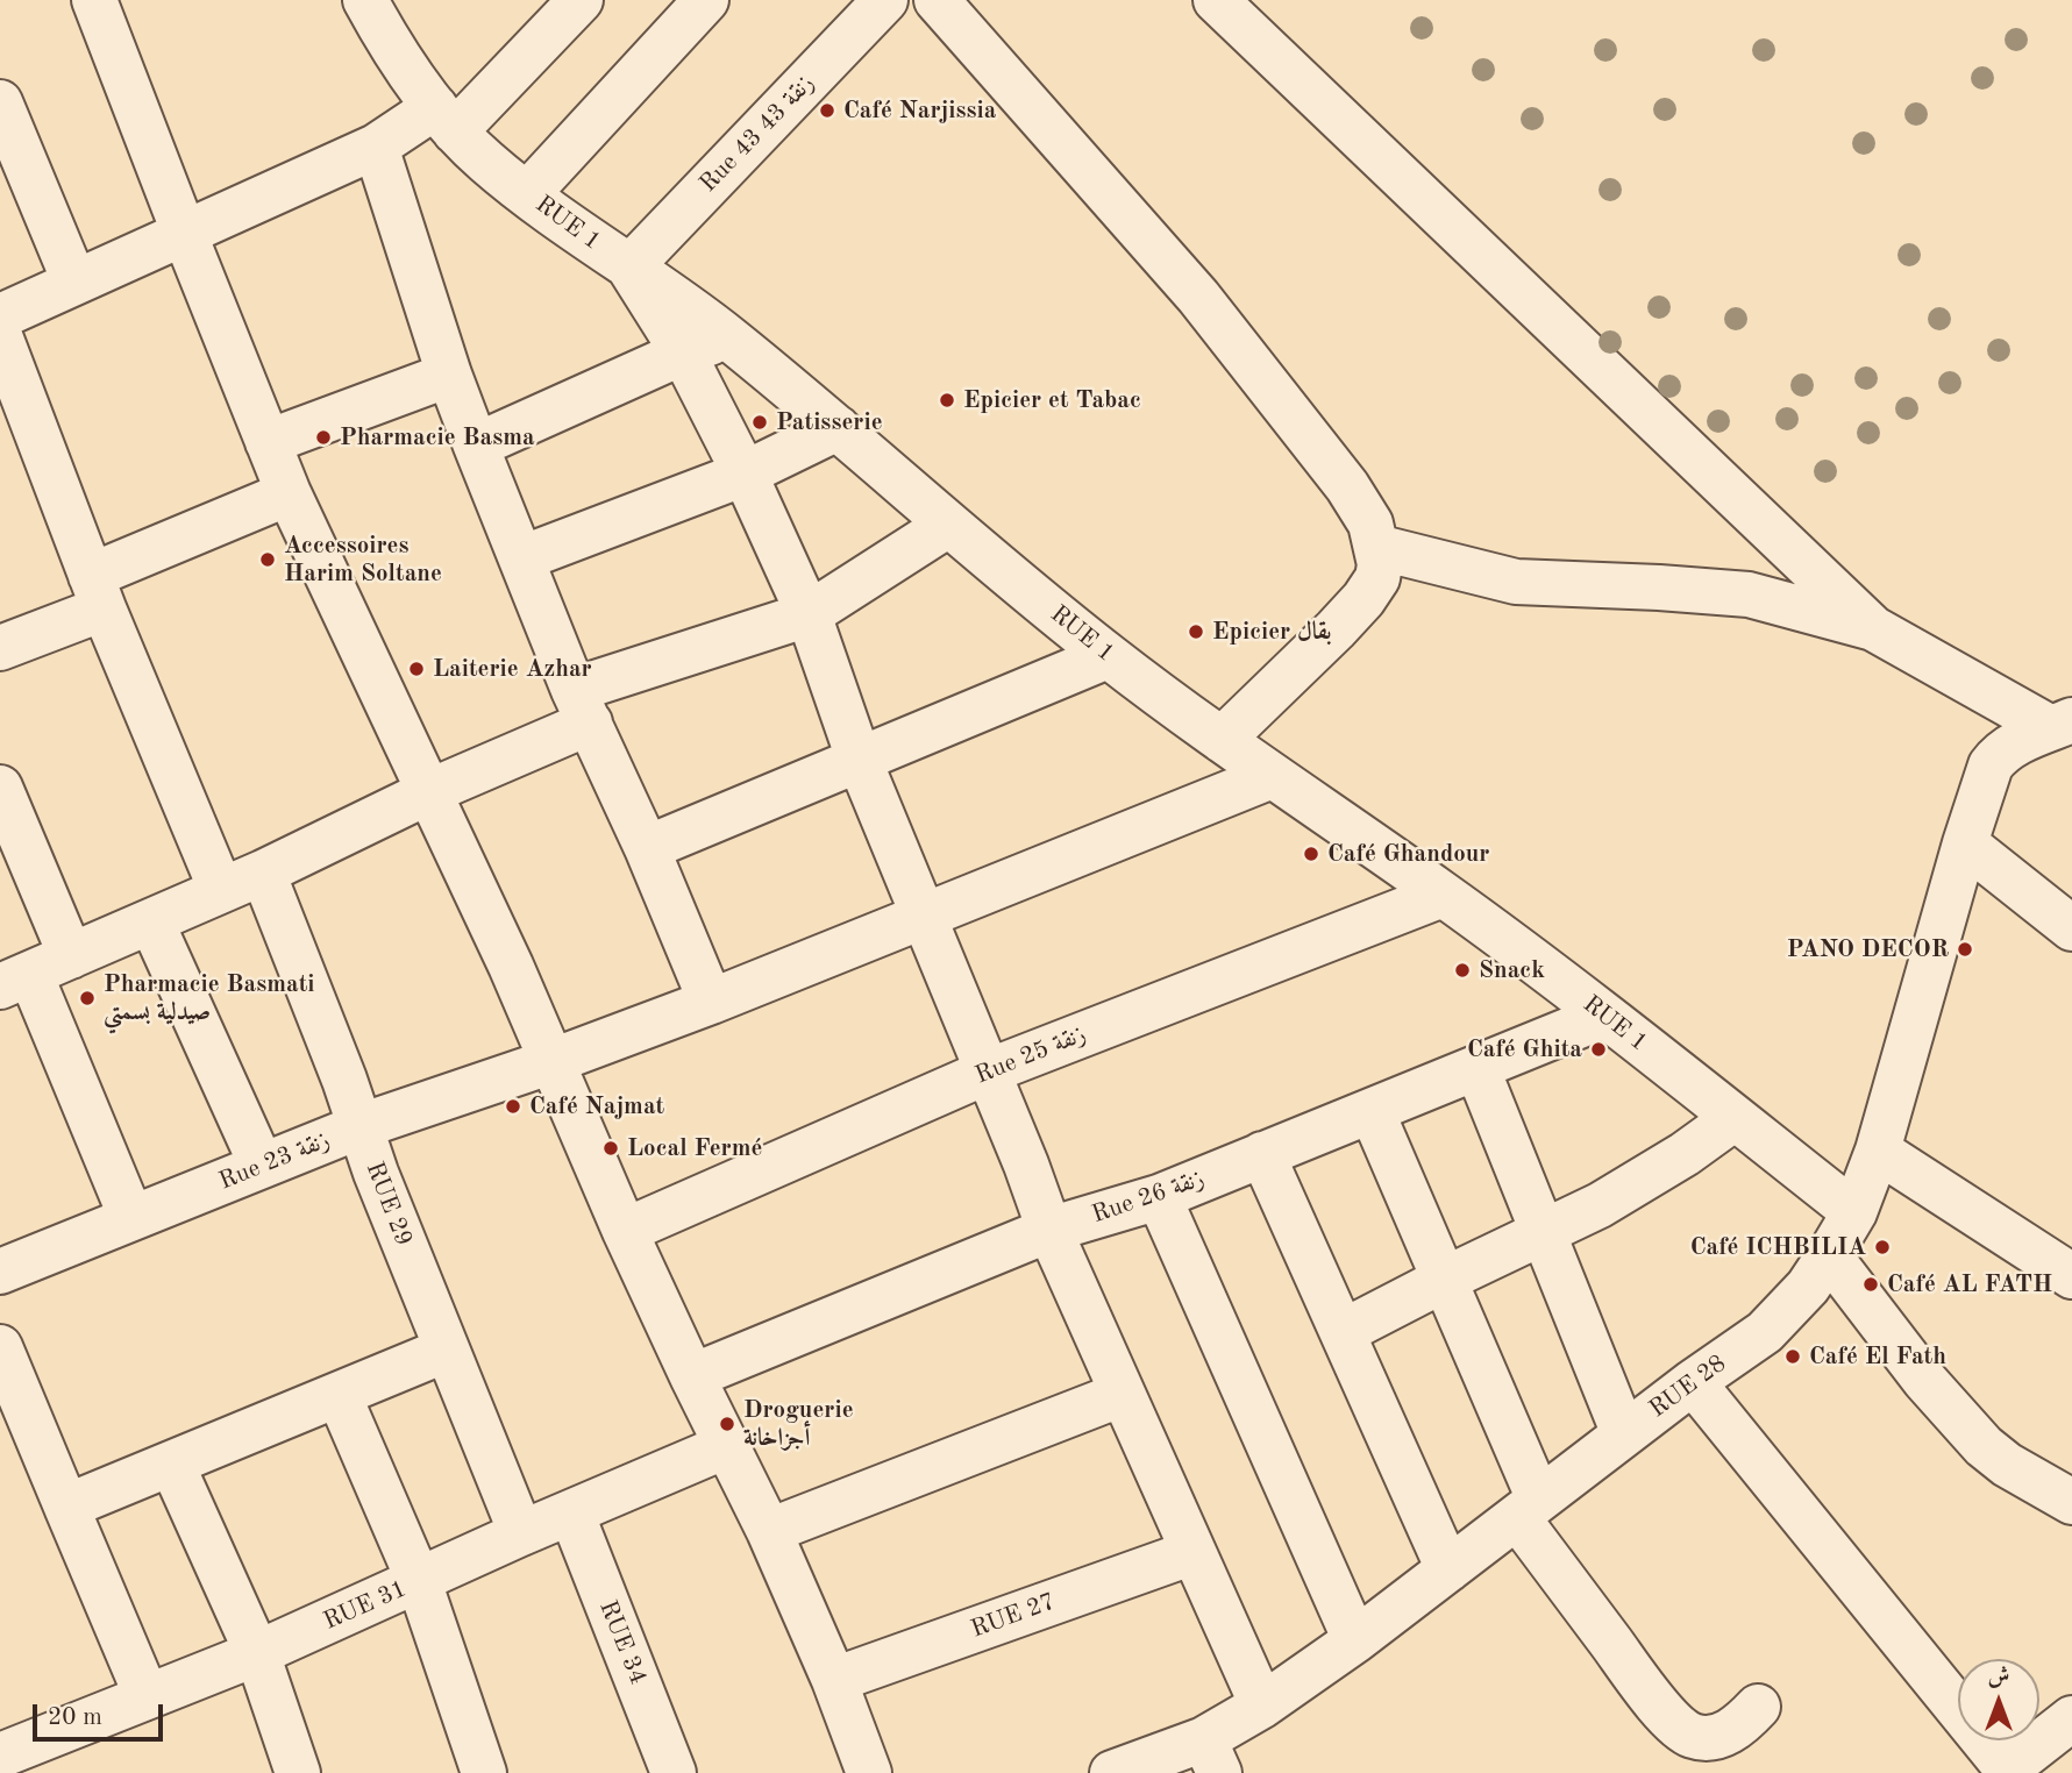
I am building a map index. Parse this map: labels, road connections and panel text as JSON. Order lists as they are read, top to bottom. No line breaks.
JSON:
{"streets":{"street":["Rue 43 زنقة 43","RUE 1","Rue 25 زنقة","Rue 23 زنقة","Rue 26 زنقة","RUE 29","RUE 28","RUE 31","RUE 27","RUE 34"]},"crossings":[["Rue 43 زنقة 43","RUE 1"],["RUE 1","Rue 25 زنقة"],["RUE 1","Rue 23 زنقة"],["RUE 1","Rue 26 زنقة"],["RUE 1","RUE 28"],["Rue 23 زنقة","RUE 29"],["RUE 29","RUE 31"],["RUE 31","RUE 34"]],"places":["Café Narjissia","Epicier et Tabac","Patisserie","Pharmacie Basma","Accessoires Harim Soltane","Epicier بقال","Laiterie Azhar","Café Ghandour","PANO DECOR","Snack","Pharmacie Basmati صيدلية بسمتي","Café Ghita","Café Najmat","Local Fermé","Café ICHBILIA","Café AL FATH","Café El Fath","Droguerie أجزاخانة"],"scale_bar":"20 m","north":"top"}
